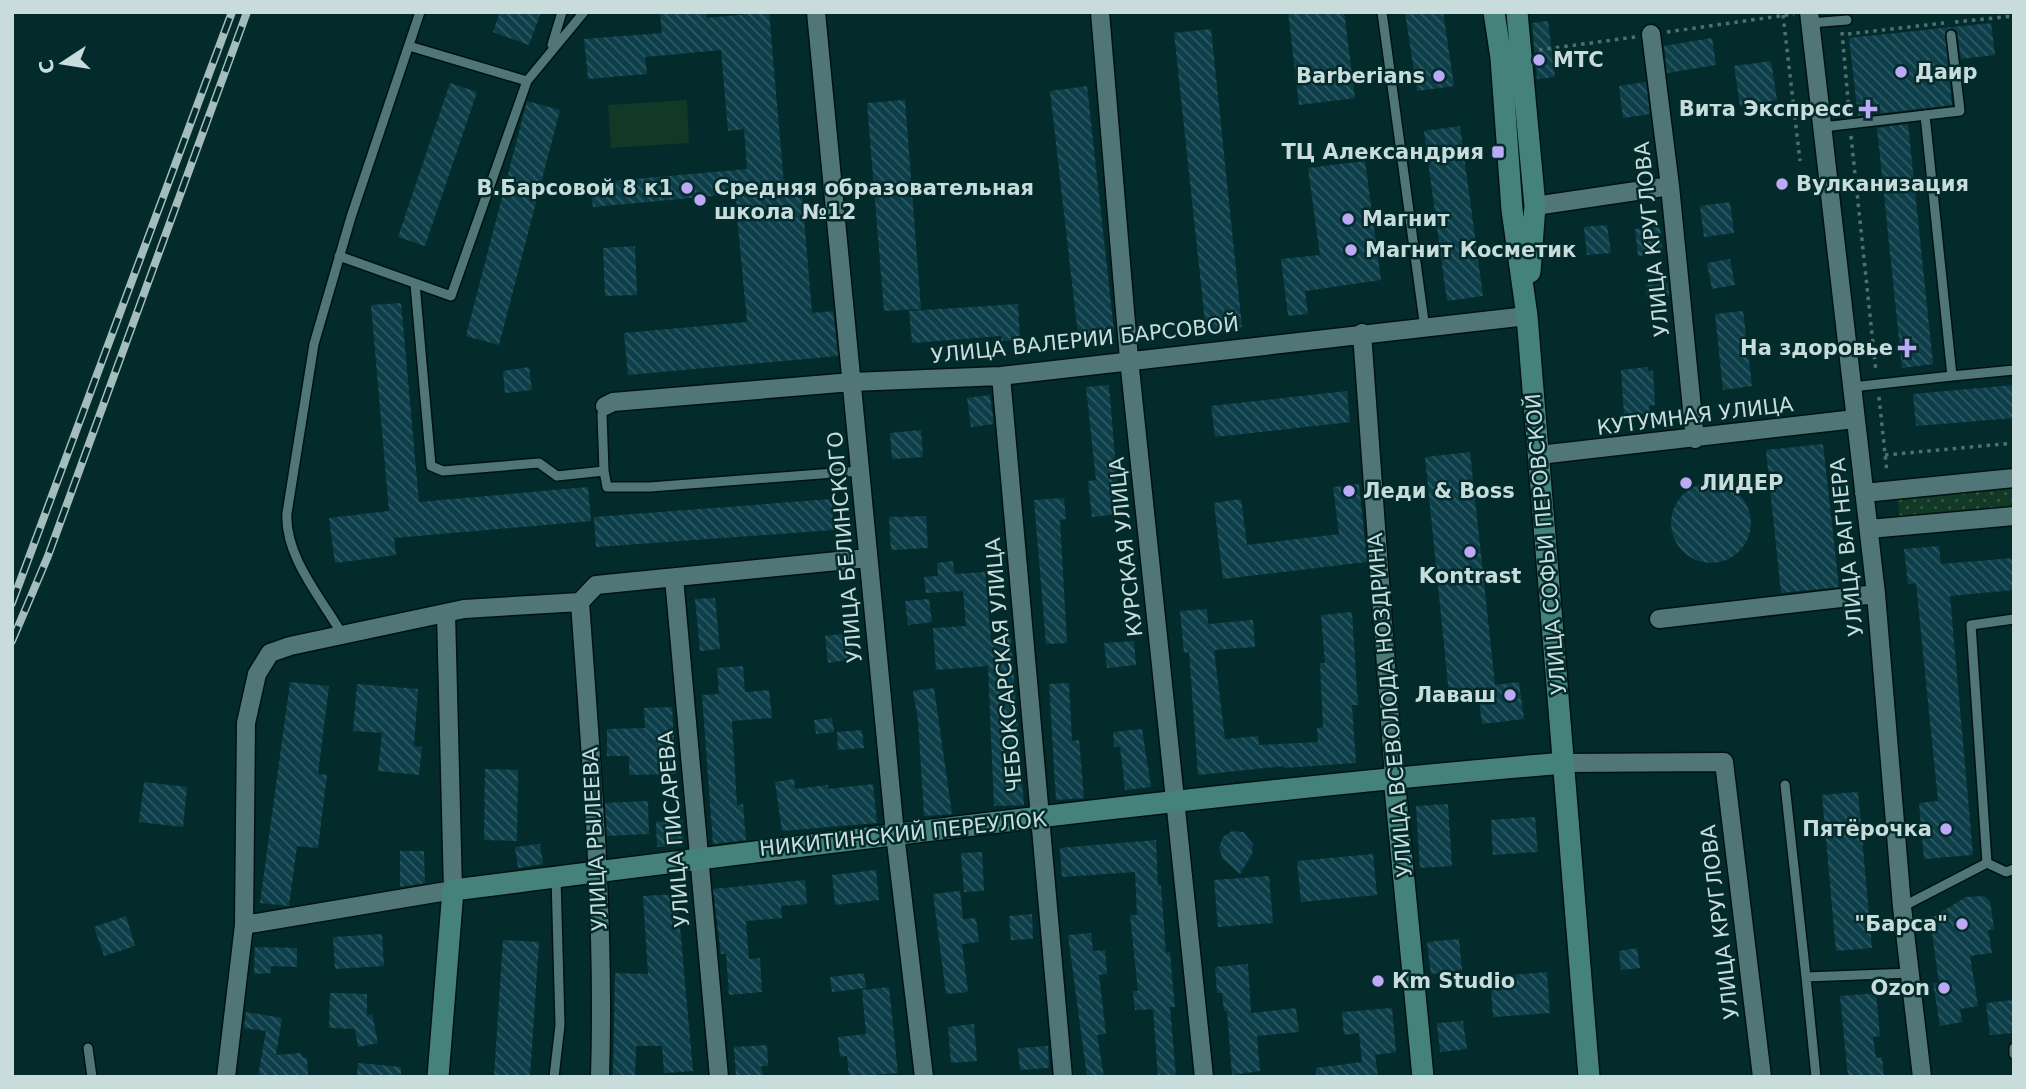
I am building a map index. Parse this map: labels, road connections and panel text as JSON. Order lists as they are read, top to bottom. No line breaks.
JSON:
{"streets":{"main road":["УЛИЦА СОФЬИ ПЕРОВСКОЙ","УЛИЦА ВСЕВОЛОДА НОЗДРИНА","НИКИТИНСКИЙ ПЕРЕУЛОК"],"street":["УЛИЦА КРУГЛОВА","УЛИЦА ВАЛЕРИИ БАРСОВОЙ","КУТУМНАЯ УЛИЦА","УЛИЦА БЕЛИНСКОГО","КУРСКАЯ УЛИЦА","УЛИЦА ВАГНЕРА","ЧЕБОКСАРСКАЯ УЛИЦА","УЛИЦА ПИСАРЕВА","УЛИЦА РЫЛЕЕВА"]},"crossings":[["УЛИЦА КРУГЛОВА","КУТУМНАЯ УЛИЦА"],["УЛИЦА КРУГЛОВА","УЛИЦА СОФЬИ ПЕРОВСКОЙ"],["УЛИЦА КРУГЛОВА","НИКИТИНСКИЙ ПЕРЕУЛОК"],["УЛИЦА ВАЛЕРИИ БАРСОВОЙ","УЛИЦА СОФЬИ ПЕРОВСКОЙ"],["УЛИЦА ВАЛЕРИИ БАРСОВОЙ","УЛИЦА БЕЛИНСКОГО"],["УЛИЦА ВАЛЕРИИ БАРСОВОЙ","КУРСКАЯ УЛИЦА"],["УЛИЦА ВАЛЕРИИ БАРСОВОЙ","ЧЕБОКСАРСКАЯ УЛИЦА"],["УЛИЦА ВАЛЕРИИ БАРСОВОЙ","УЛИЦА ВСЕВОЛОДА НОЗДРИНА"],["КУТУМНАЯ УЛИЦА","УЛИЦА СОФЬИ ПЕРОВСКОЙ"],["КУТУМНАЯ УЛИЦА","УЛИЦА ВАГНЕРА"],["УЛИЦА СОФЬИ ПЕРОВСКОЙ","НИКИТИНСКИЙ ПЕРЕУЛОК"],["УЛИЦА БЕЛИНСКОГО","НИКИТИНСКИЙ ПЕРЕУЛОК"],["КУРСКАЯ УЛИЦА","НИКИТИНСКИЙ ПЕРЕУЛОК"],["ЧЕБОКСАРСКАЯ УЛИЦА","НИКИТИНСКИЙ ПЕРЕУЛОК"],["УЛИЦА ВСЕВОЛОДА НОЗДРИНА","НИКИТИНСКИЙ ПЕРЕУЛОК"],["УЛИЦА ПИСАРЕВА","НИКИТИНСКИЙ ПЕРЕУЛОК"],["НИКИТИНСКИЙ ПЕРЕУЛОК","УЛИЦА РЫЛЕЕВА"]],"places":{"other":["МТС","Даир","Barberians","Вулканизация","В.Барсовой 8 к1","Средняя образовательная школа №12","Магнит","Магнит Косметик","ЛИДЕР","Леди & Boss","Kontrast","Лаваш","Пятёрочка","\"Барса\"","Кm Studio","Ozon"],"health":["Вита Экспресс","На здоровье"],"transit":["ТЦ Александрия"]},"north":"left"}
